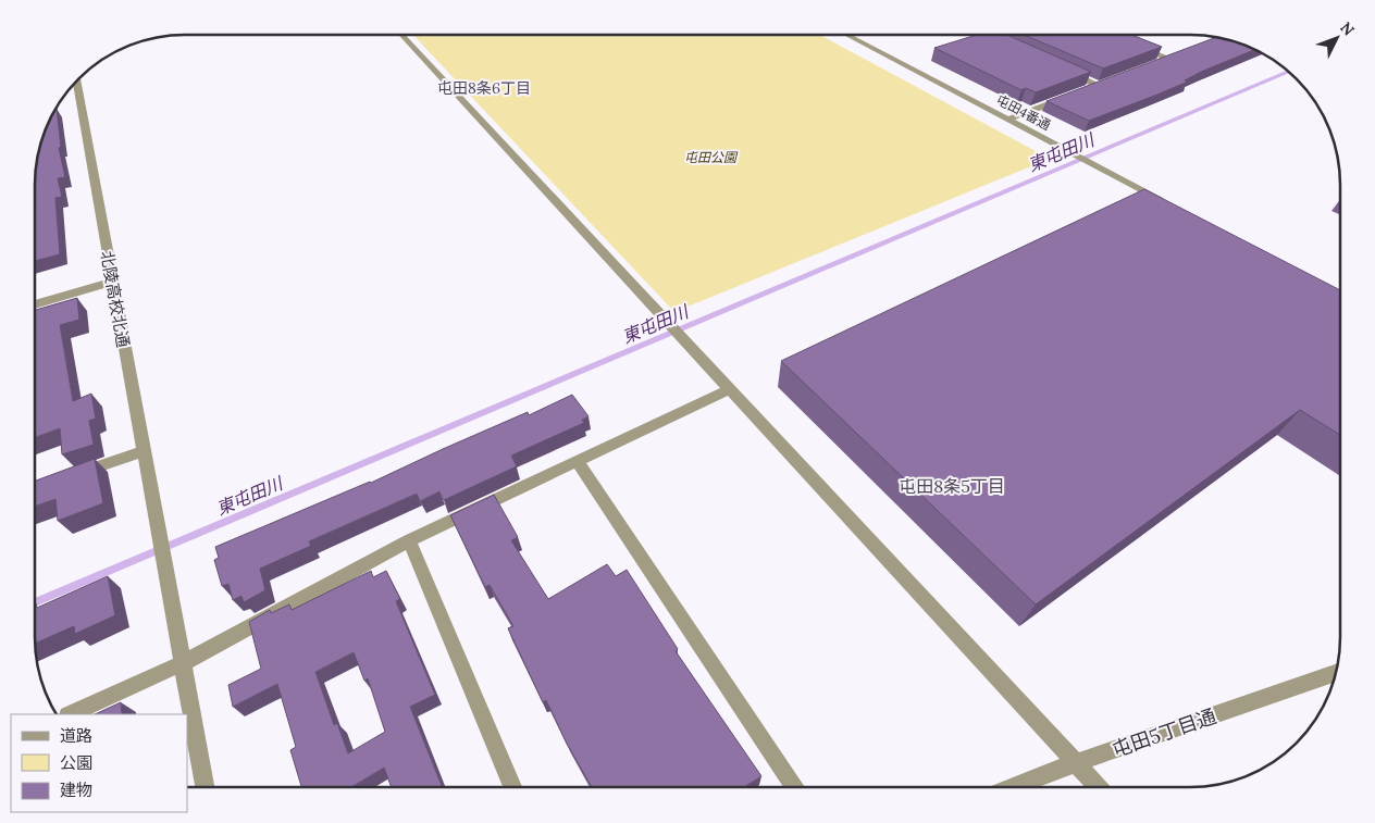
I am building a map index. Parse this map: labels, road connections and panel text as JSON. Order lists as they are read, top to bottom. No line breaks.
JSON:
{"streets":{"street":["屯田4番通","北陵高校北通","屯田5丁目通"]},"districts":["屯田8条6丁目","屯田8条5丁目"],"water":["東屯田川"],"parks":["屯田公園"],"legend":["道路","公園","建物"],"north":"top right"}
